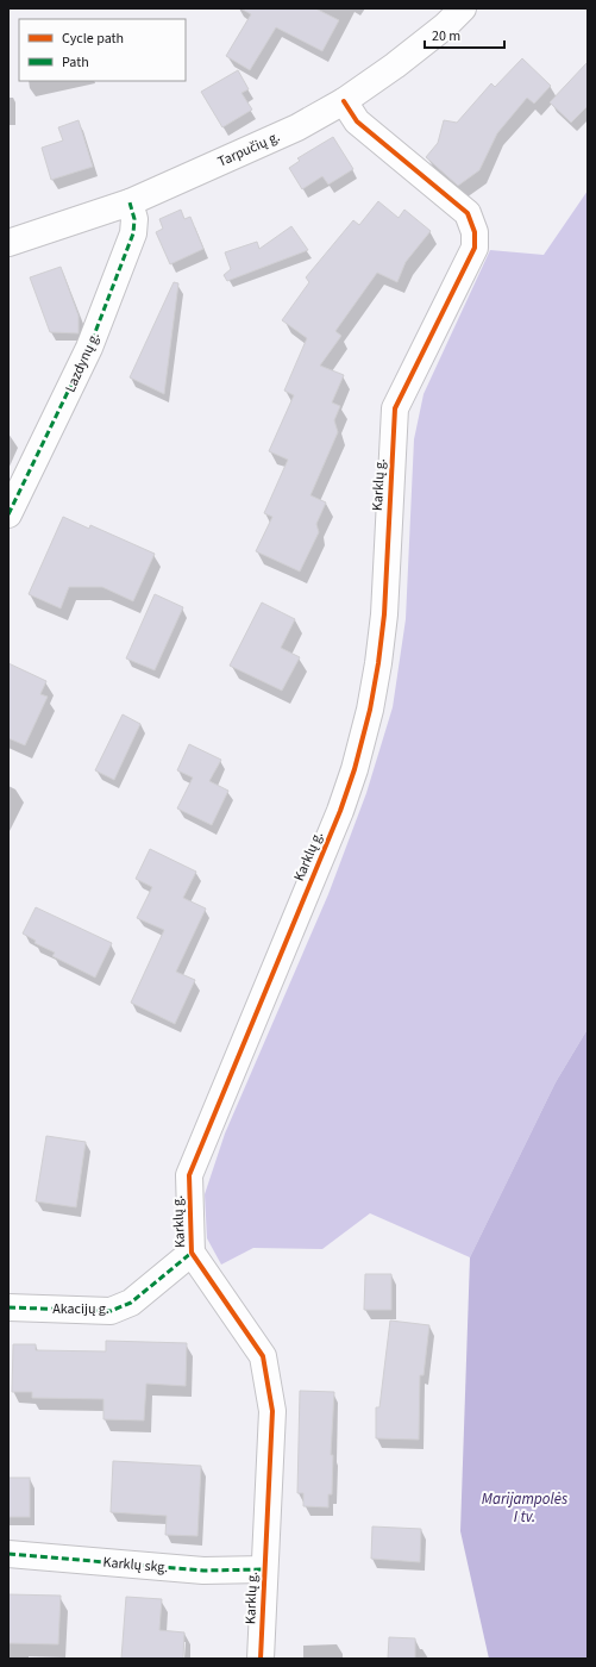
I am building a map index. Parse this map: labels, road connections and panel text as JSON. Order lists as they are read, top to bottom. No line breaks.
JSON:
{"streets":{"street":["Tarpučių g.","Lazdynų g.","Karklų g.","Akacijų g.","Karklų skg."]},"crossings":[["Tarpučių g.","Lazdynų g."],["Tarpučių g.","Karklų g."],["Karklų g.","Akacijų g."],["Karklų g.","Karklų skg."]],"water":["Marijampolės I tv."],"legend":["Cycle path","Path"],"scale_bar":"20 m"}
